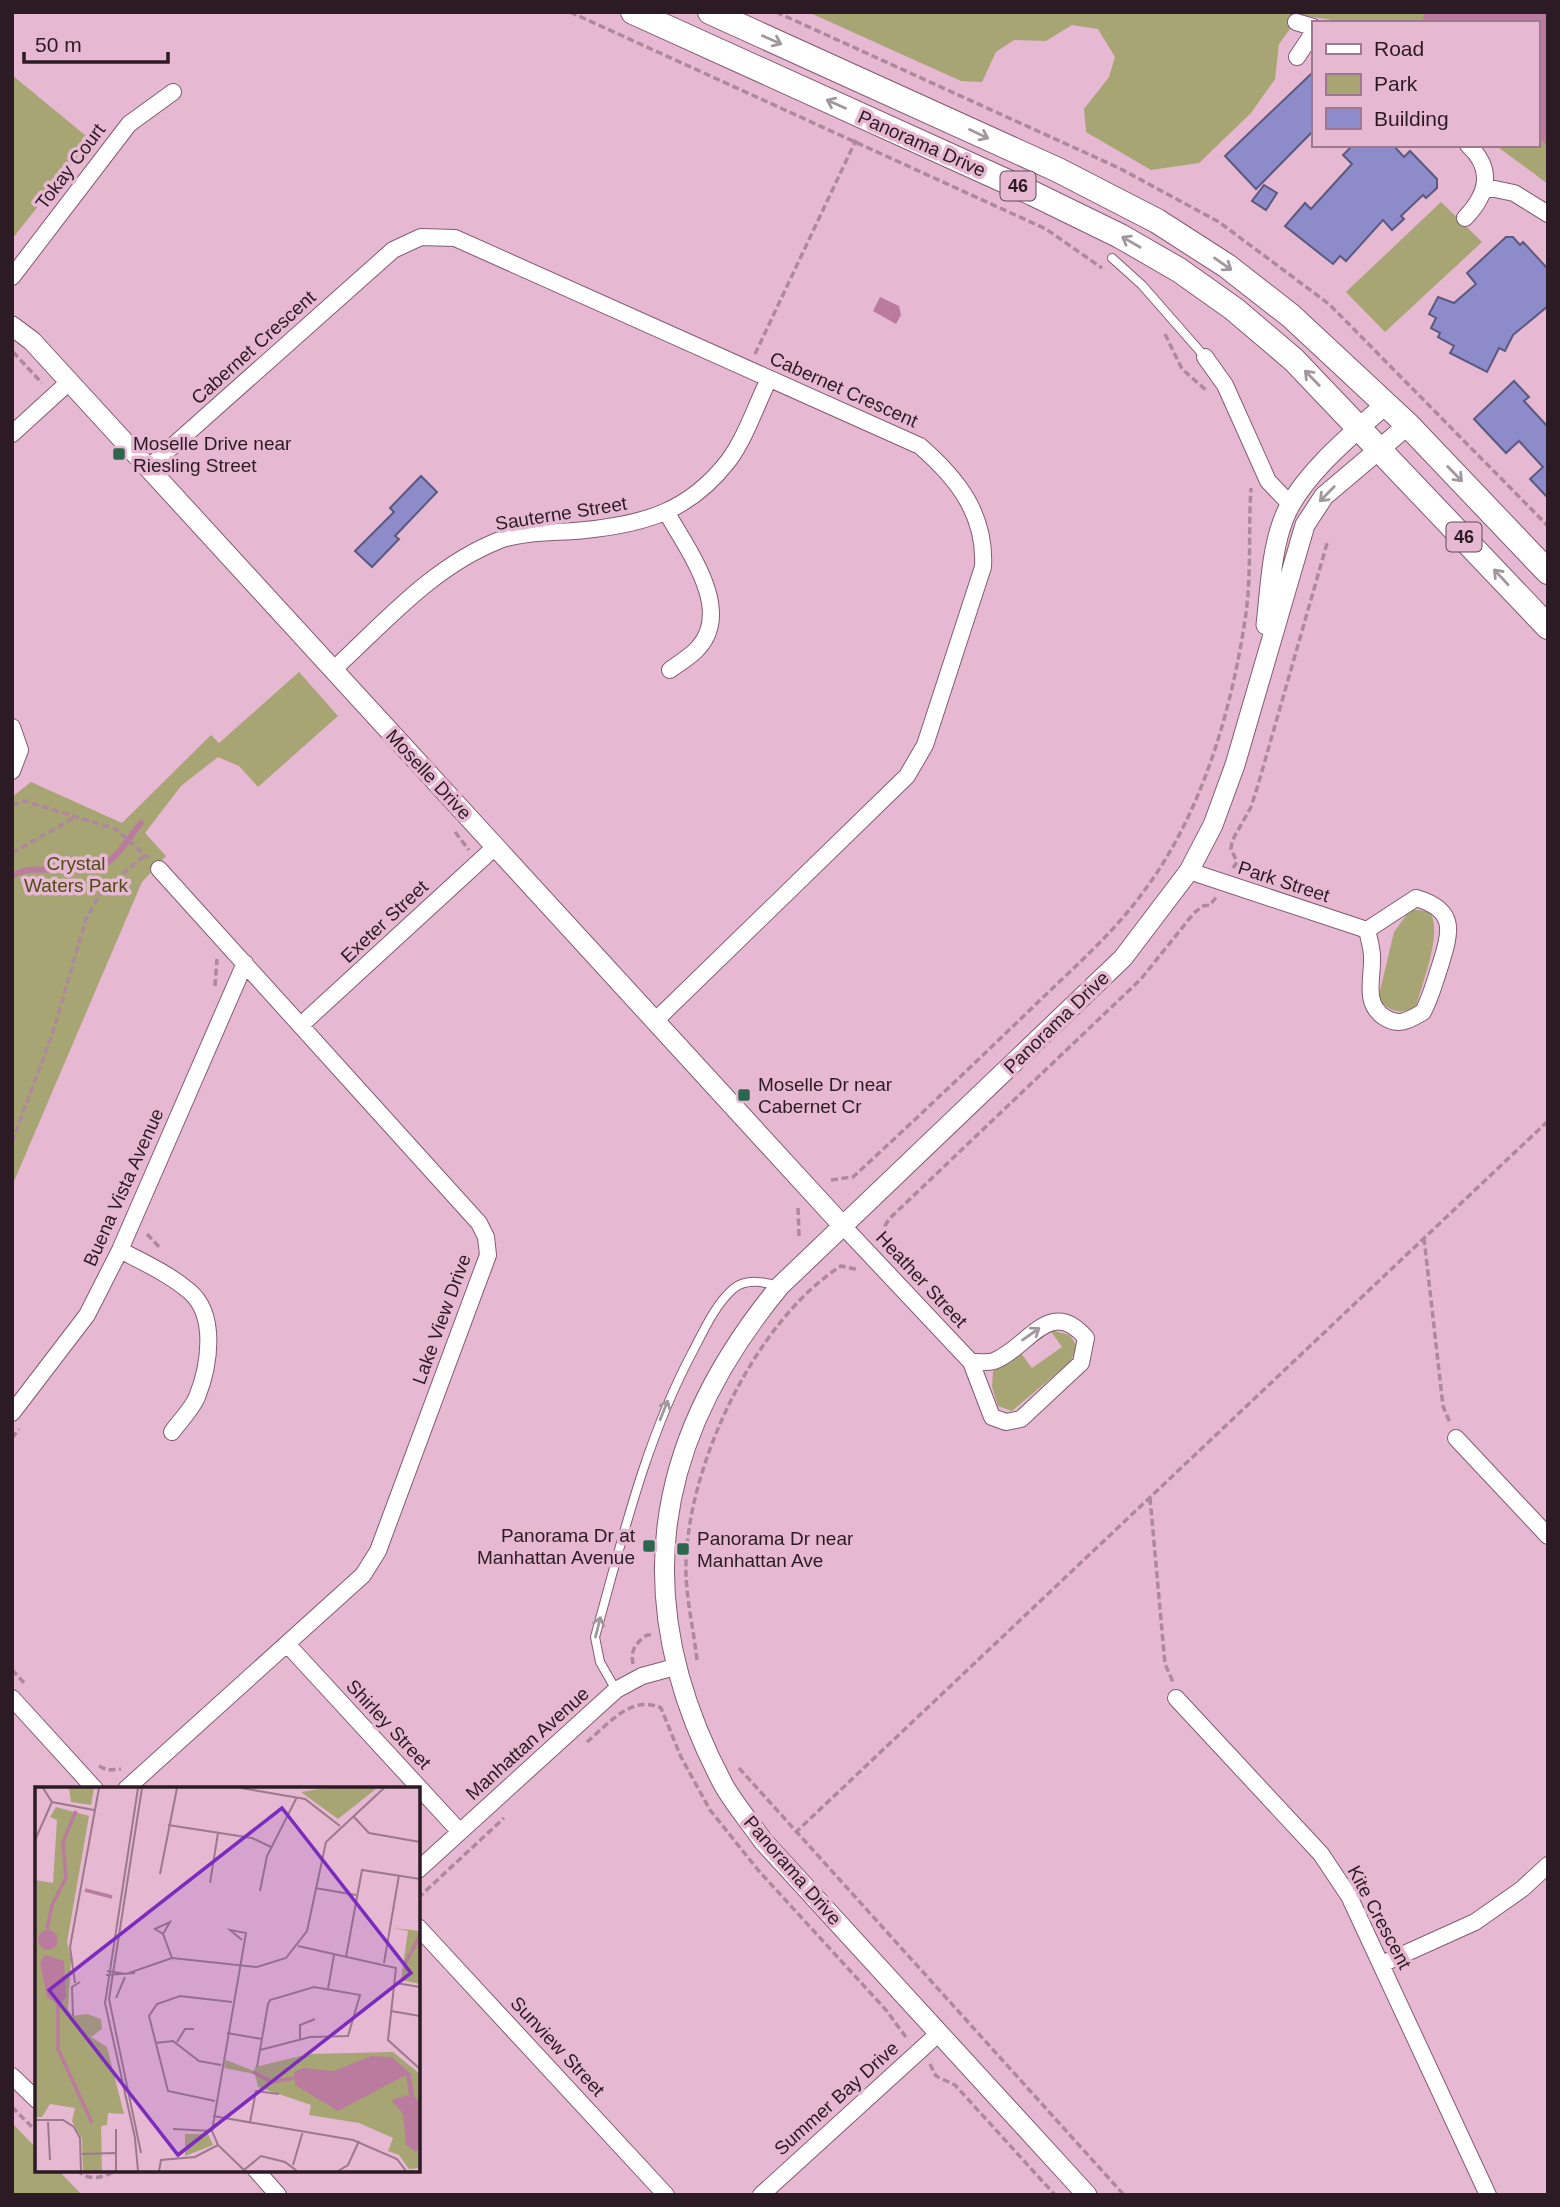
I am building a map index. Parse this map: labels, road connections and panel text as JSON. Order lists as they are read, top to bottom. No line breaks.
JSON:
{"streets":{"main road":["Panorama Drive","46"],"street":["Tokay Court","Cabernet Crescent","Sauterne Street","Moselle Drive","Park Street","Exeter Street","Buena Vista Avenue","Heather Street","Lake View Drive","Shirley Street","Manhattan Avenue","Kite Crescent","Sunview Street","Summer Bay Drive"]},"crossings":[["Panorama Drive","46"],["Panorama Drive","Moselle Drive"],["Panorama Drive","Park Street"],["Panorama Drive","Heather Street"],["Panorama Drive","Manhattan Avenue"],["Panorama Drive","Summer Bay Drive"],["Cabernet Crescent","Sauterne Street"],["Cabernet Crescent","Moselle Drive"],["Sauterne Street","Moselle Drive"],["Moselle Drive","Exeter Street"],["Moselle Drive","Heather Street"],["Exeter Street","Lake View Drive"],["Buena Vista Avenue","Lake View Drive"],["Lake View Drive","Shirley Street"],["Shirley Street","Manhattan Avenue"]],"parks":["Crystal Waters Park"],"places":{"transit":["Moselle Drive near Riesling Street","Moselle Dr near Cabernet Cr","Panorama Dr at Manhattan Avenue","Panorama Dr near Manhattan Ave"]},"legend":["Road","Park","Building"],"scale_bar":"50 m"}
